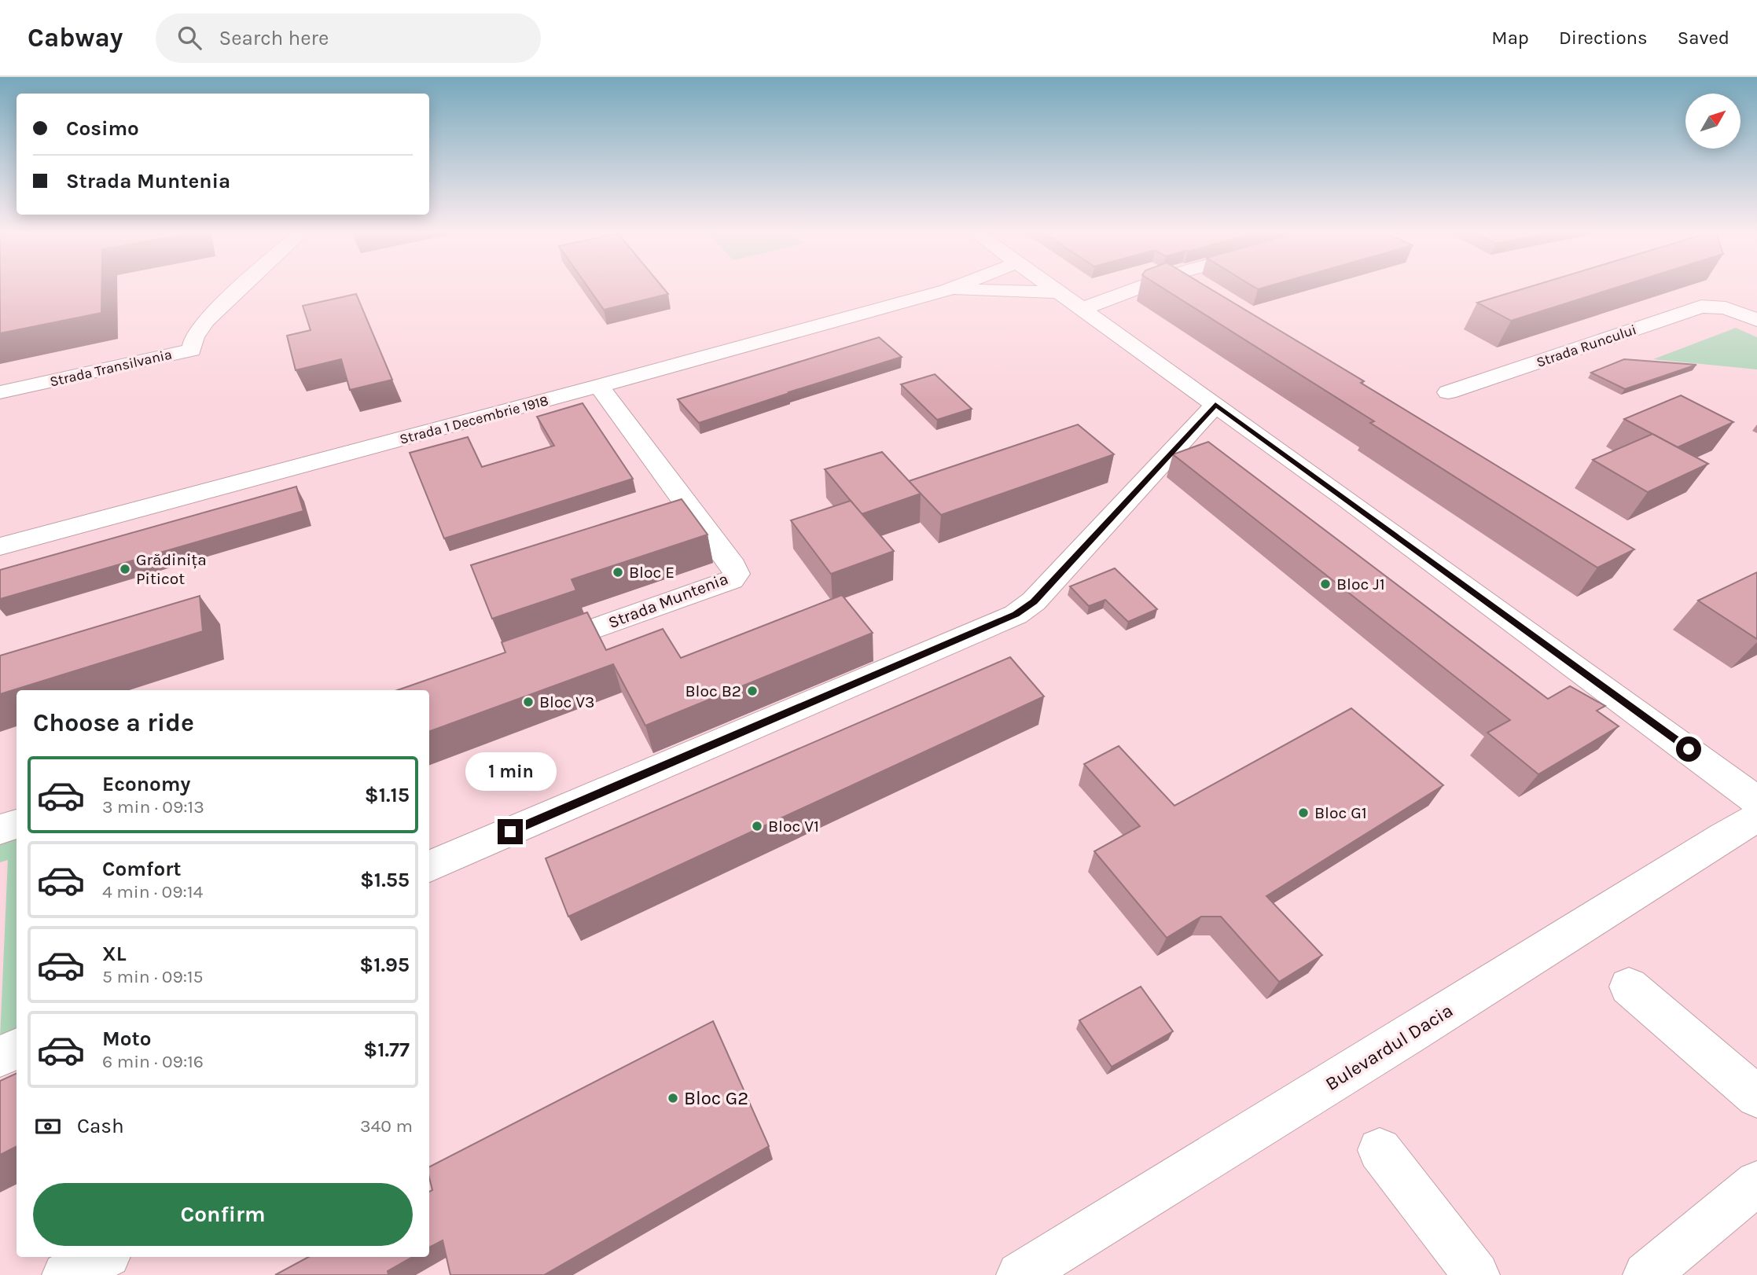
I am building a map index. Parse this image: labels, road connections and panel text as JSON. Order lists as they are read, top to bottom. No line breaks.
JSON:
{"streets":{"street":["Strada Runcului","Strada Transilvania","Strada 1 Decembrie 1918","Strada Muntenia","Bulevardul Dacia"]},"crossings":[["Strada 1 Decembrie 1918","Strada Muntenia"]],"places":["Grădinița Piticot","Bloc E","Bloc J1","Bloc B2","Bloc V3","Bloc G1","Bloc V1","Bloc G2"],"north":"top right","page":{"header":"Cabway","search":"Search here","nav":["Map","Directions","Saved"],"banner":["Cosimo","Strada Muntenia"],"heading":"Choose a ride","bubble":"1 min","list":[{"name":"Economy","note":"3 min · 09:13","value":"$1.15"},{"name":"Comfort","note":"4 min · 09:14","value":"$1.55"},{"name":"XL","note":"5 min · 09:15","value":"$1.95"},{"name":"Moto","note":"6 min · 09:16","value":"$1.77"}],"pay":["Cash","340 m"],"buttons":"Confirm"}}
